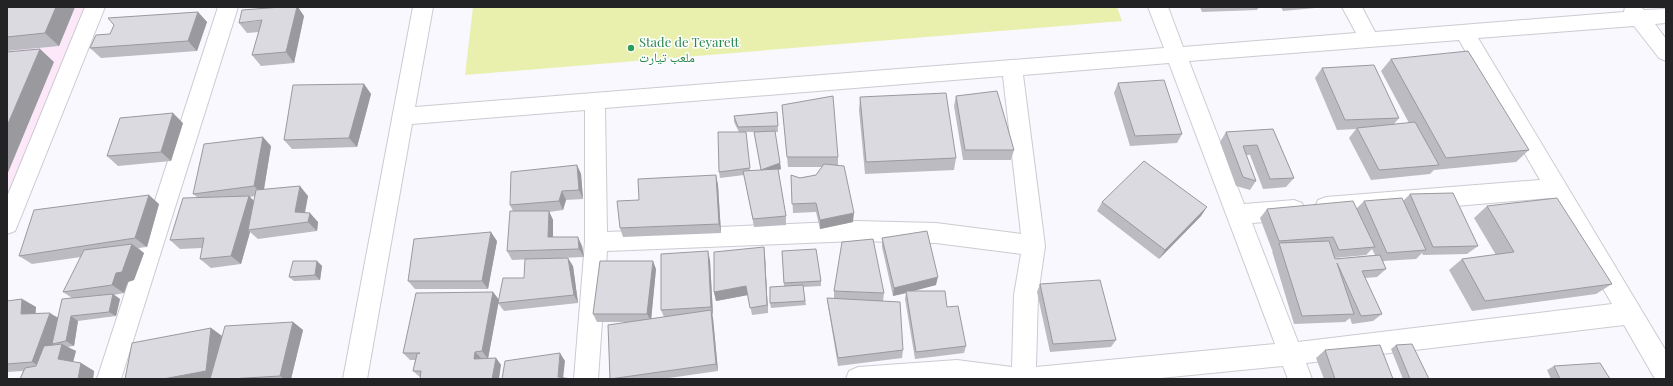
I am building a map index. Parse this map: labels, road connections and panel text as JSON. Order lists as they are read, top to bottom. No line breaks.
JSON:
{"places":["Stade de Teyarett ملعب تيارت"]}
